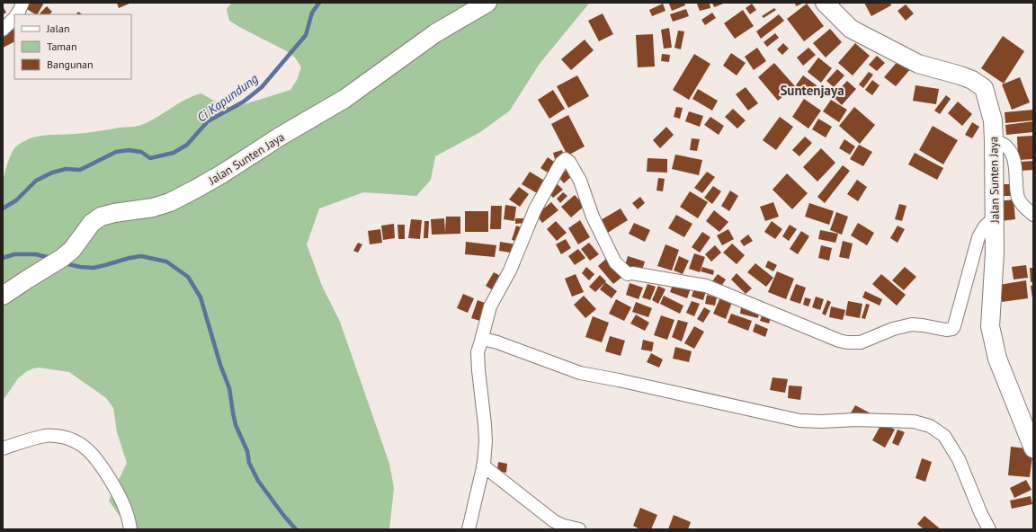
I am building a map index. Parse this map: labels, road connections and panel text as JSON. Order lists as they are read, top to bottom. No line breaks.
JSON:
{"streets":{"main road":["Jalan Sunten Jaya"]},"districts":["Suntenjaya"],"water":["Ci Kapundung"],"legend":["Jalan","Taman","Bangunan"]}
